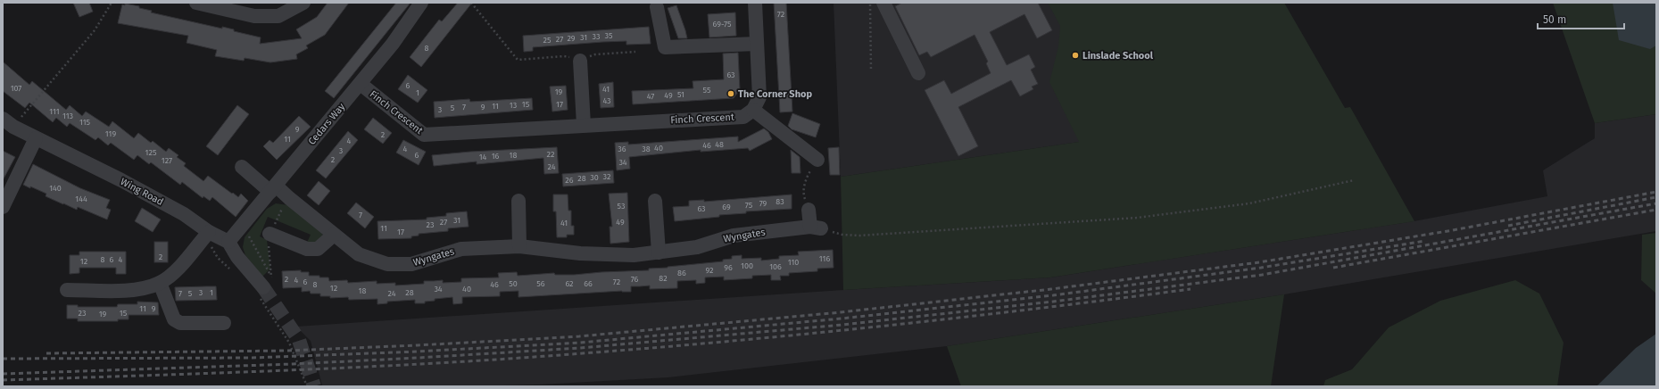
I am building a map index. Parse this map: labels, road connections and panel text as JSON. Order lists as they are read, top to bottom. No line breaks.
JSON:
{"streets":{"street":["Finch Crescent","Cedars Way","Wing Road","Wyngates"]},"crossings":[["Finch Crescent","Cedars Way"],["Cedars Way","Wing Road"],["Cedars Way","Wyngates"]],"places":["Linslade School","The Corner Shop"],"house_numbers":["72","69-75","35","33","31","29","27","25","8","63","6","107","41","55","19","1","51","49","47","43","15","17","13","11","7","9","5","3","111","113","115","9","119","2","11","4","48","46","40","4","36","38","3","125","22","6","18","16","14","2","127","34","24","32","30","28","26","140","144","83","79","75","53","69","63","7","31","27","49","41","23","11","17","2","116","8","6","4","12","110","100","106","96","92","86","82","2","76","4","6","72","50","56","62","66","8","46","12","34","40","18","3","1","28","7","5","24","11","9","23","15","19"],"scale_bar":"50 m"}
